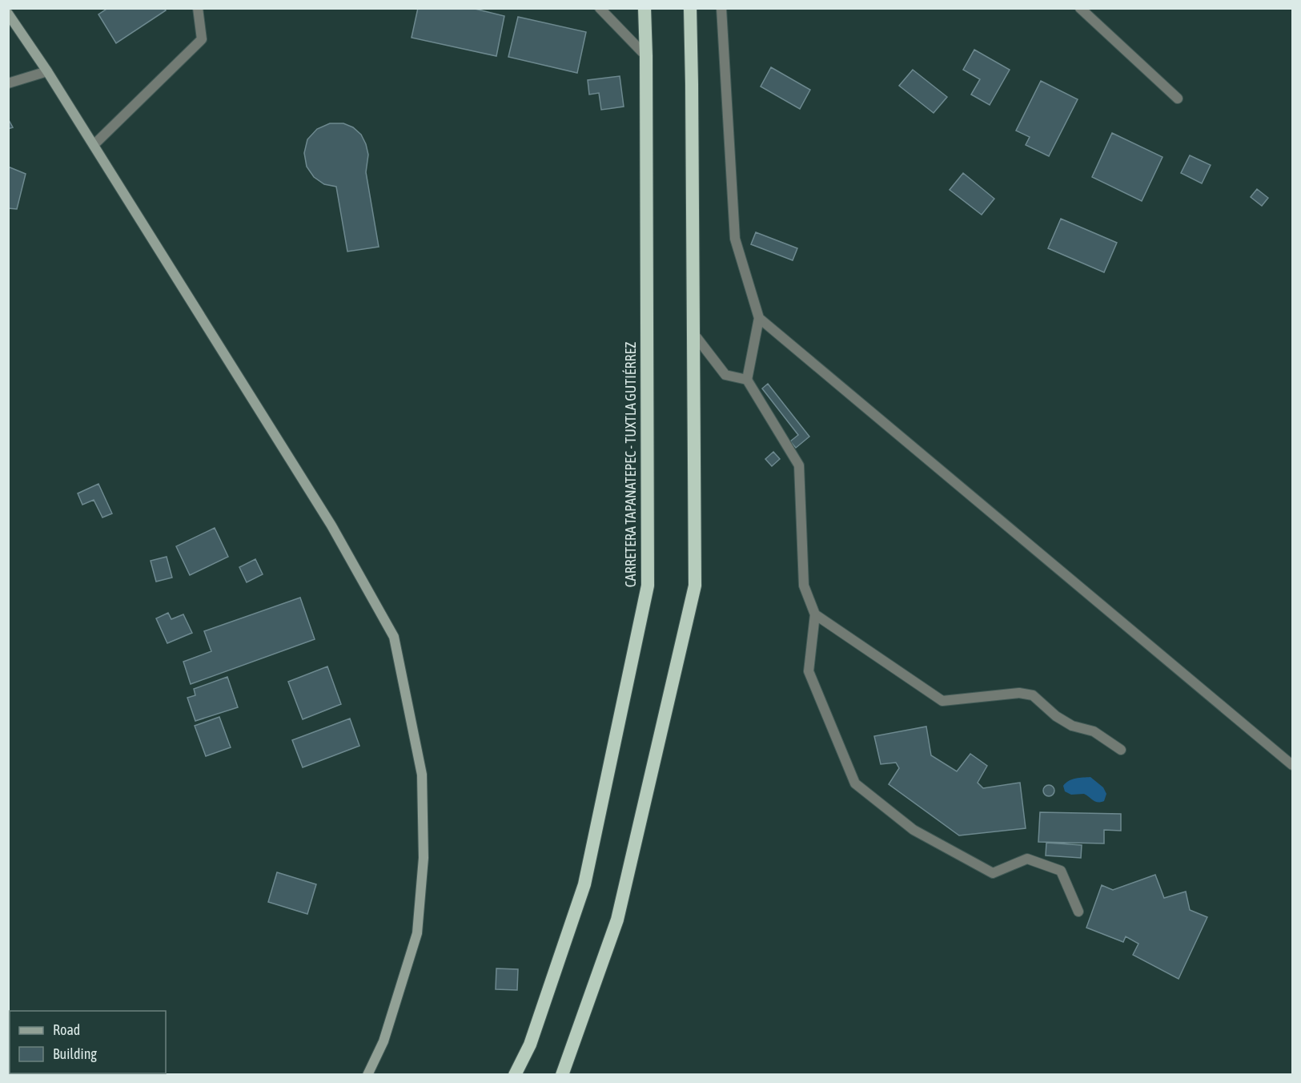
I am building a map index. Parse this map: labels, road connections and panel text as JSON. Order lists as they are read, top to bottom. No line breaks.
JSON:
{"streets":{"highway":["CARRETERA TAPANATEPEC - TUXTLA GUTIÉRREZ"]},"legend":["Road","Building"]}
